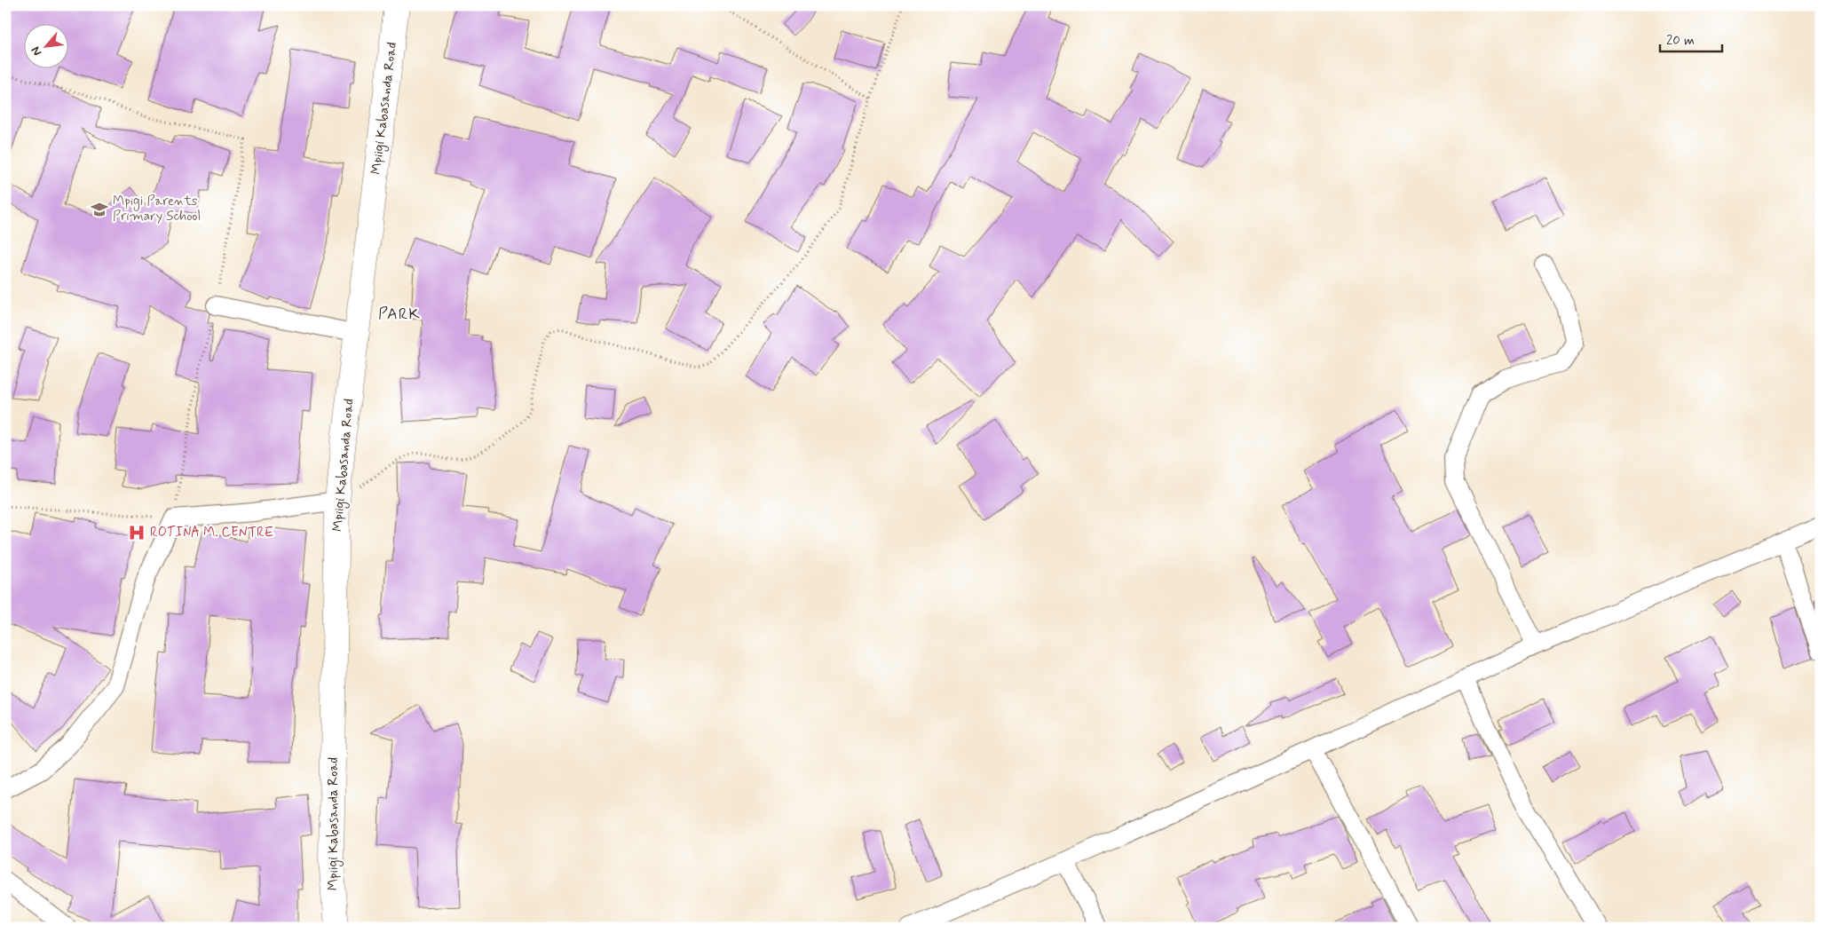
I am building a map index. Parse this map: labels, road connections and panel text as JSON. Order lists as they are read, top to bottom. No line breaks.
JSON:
{"streets":{"main road":["Mpiigi Kabasanda Road"]},"districts":["PARK"],"places":{"school or university":["Mpigi Parents Primary School"],"hospital":["ROTINA M. CENTRE"]},"scale_bar":"20 m","north":"bottom left"}
